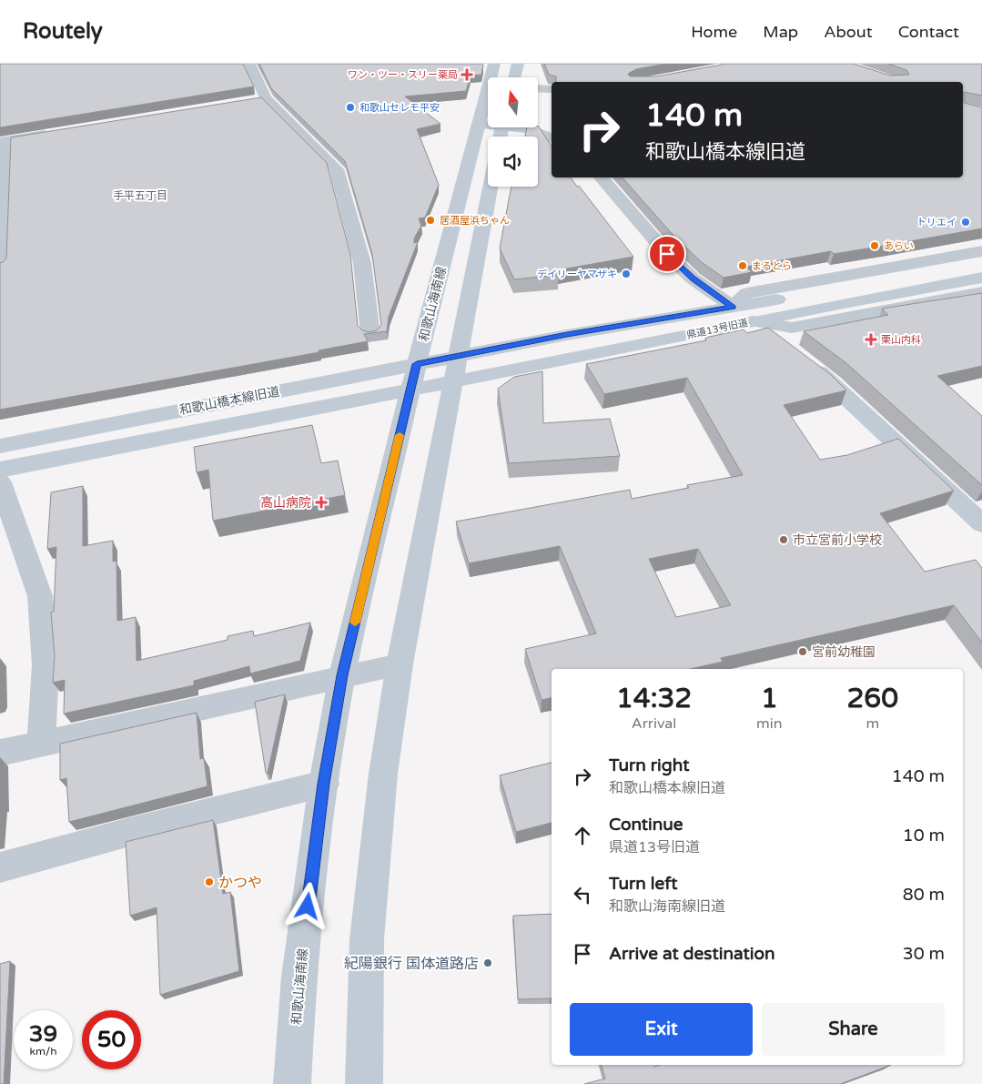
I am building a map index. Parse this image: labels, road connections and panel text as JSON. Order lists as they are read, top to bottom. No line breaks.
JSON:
{"streets":{"main road":["和歌山海南線","県道13号旧道","和歌山橋本線旧道"]},"crossings":[["和歌山海南線","和歌山橋本線旧道"],["県道13号旧道","和歌山橋本線旧道"]],"districts":["手平五丁目"],"places":{"health":["ワン・ツー・スリー薬局","栗山内科","高山病院"],"other":["和歌山セレモ平安","居酒屋浜ちゃん","トリエイ","あらい","まるとら","デイリーヤマザキ","市立宮前小学校","宮前幼稚園","かつや","紀陽銀行 国体道路店"]},"north":"top","page":{"header":"Routely","nav":["Home","Map","About","Contact"],"turn":["140 m","和歌山橋本線旧道"],"eta":["14:32","Arrival","1","min","260","m"],"list":[{"name":"Turn right","note":"和歌山橋本線旧道","value":"140 m"},{"name":"Continue","note":"県道13号旧道","value":"10 m"},{"name":"Turn left","note":"和歌山海南線旧道","value":"80 m"},{"name":"Arrive at destination","value":"30 m"}],"buttons":["Exit","Share"],"speed":"39 km/h","limit":"50"}}
